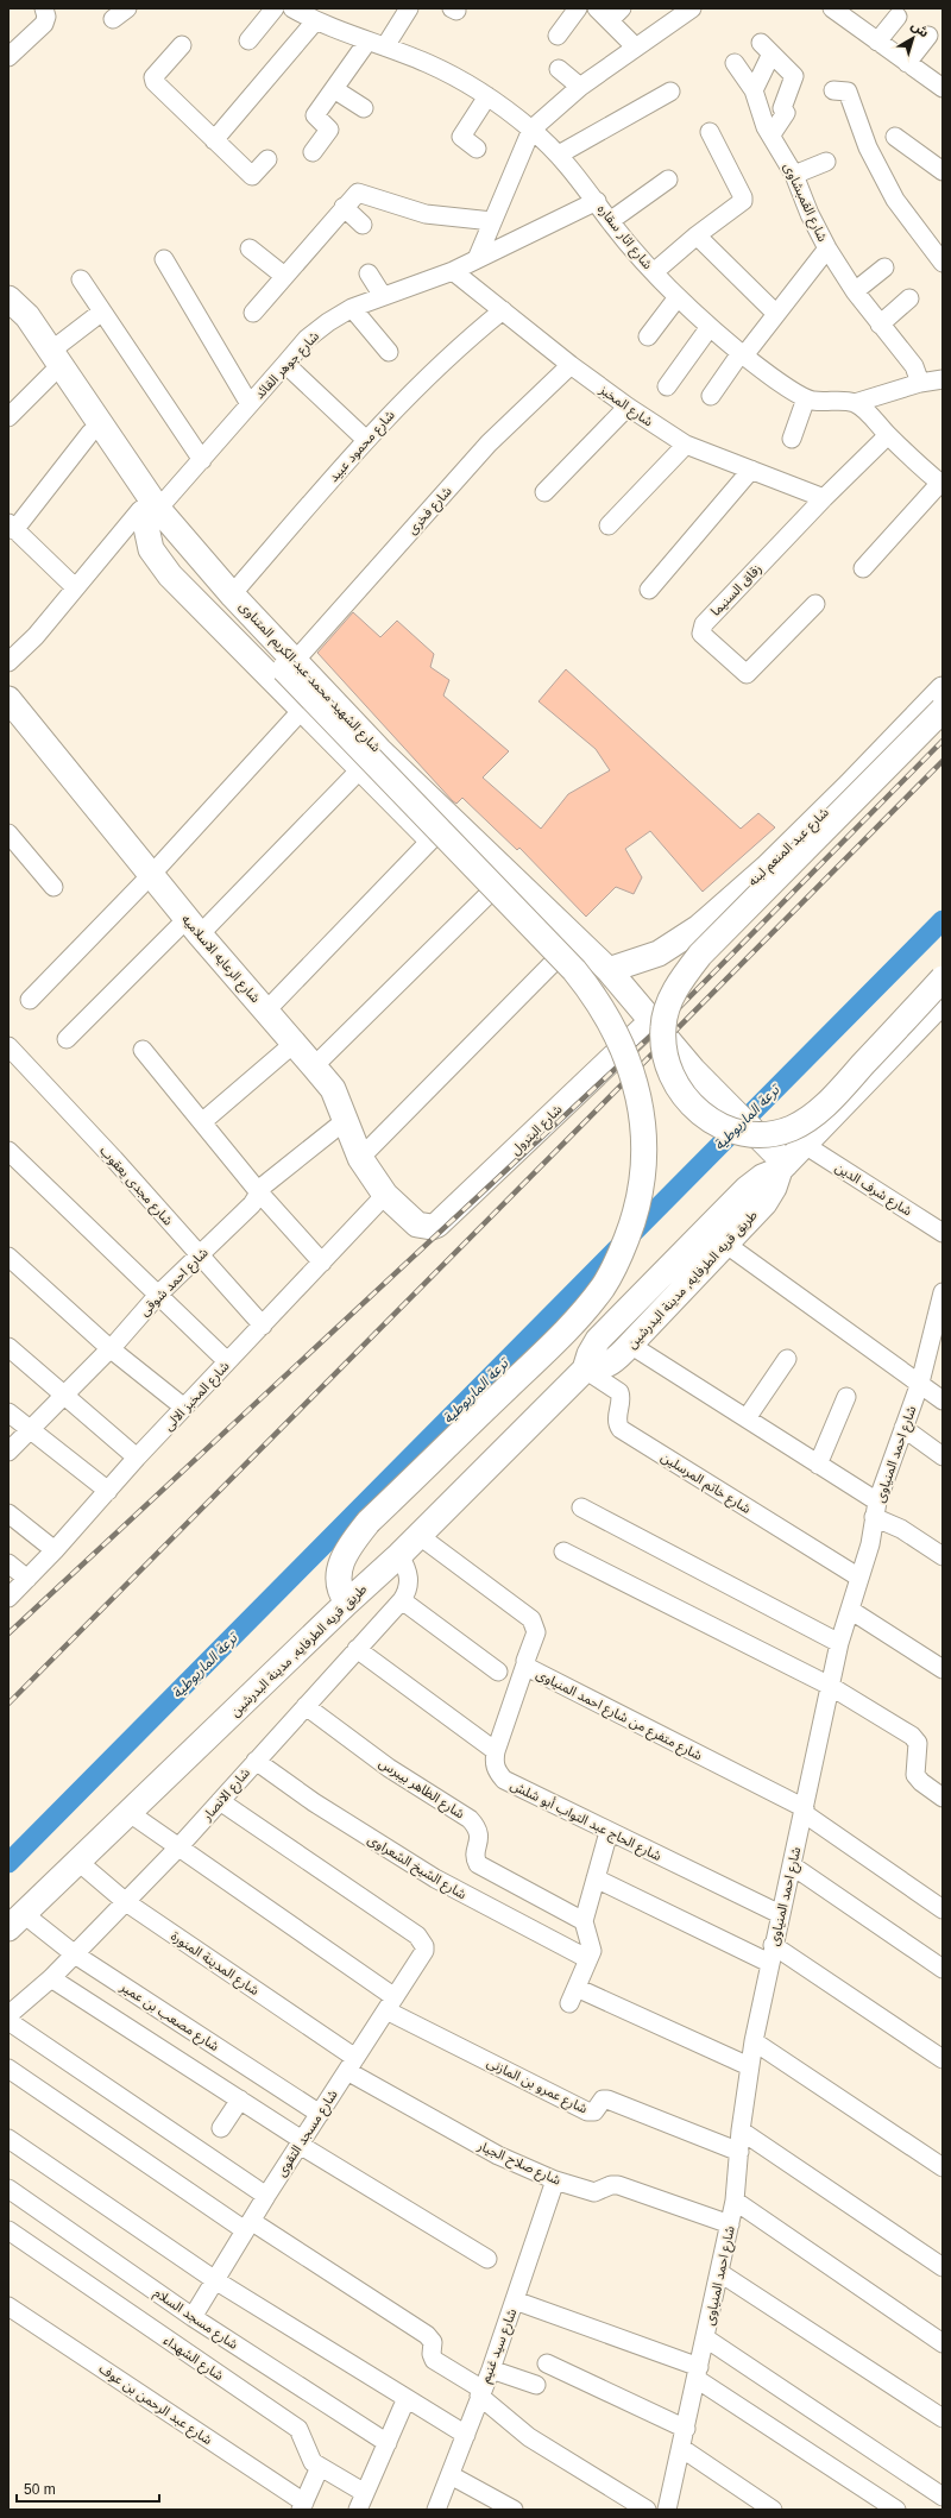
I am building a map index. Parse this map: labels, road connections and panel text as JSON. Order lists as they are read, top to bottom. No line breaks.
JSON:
{"streets":{"main road":["شارع الشهيد محمد عبد الكريم المتناوى","شارع عبد المنعم لبنه","شارع الرعايه الاسلاميه","شارع البترول","طريق قريه الطرفايه, مدينة البدرشين"],"street":["شارع القمبشاوى","شارع اثار سقاره","شارع جوهر القائد","شارع المخبز","شارع محمود عبيد","شارع فخرى","زقاق السنيما","شارع مجدى يعقوب","شارع شرف الدين","شارع احمد شوقى","شارع المخبز الالى","شارع احمد المنياوى","شارع خاتم المرسلين","شارع متفرع من شارع احمد المنياوى","شارع الظاهر بيبرس","شارع الانصار","شارع الحاج عبد التواب أبو شلش","شارع الشيخ الشعراوى","شارع المدينة المنورة","شارع مصعب بن عمير","شارع عمرو بن المازنى","شارع مسجد التقوى","شارع صلاح الجيار","شارع مسجد السلام","شارع سيد غنيم","شارع الشهداء","شارع عبد الرحمن بن عوف"]},"crossings":[["شارع اثار سقاره","شارع جوهر القائد"],["شارع جوهر القائد","شارع المخبز"],["شارع جوهر القائد","شارع الشهيد محمد عبد الكريم المتناوى"],["شارع المخبز","شارع محمود عبيد"],["شارع المخبز","شارع فخرى"],["شارع المخبز","زقاق السنيما"],["شارع محمود عبيد","شارع الشهيد محمد عبد الكريم المتناوى"],["شارع فخرى","شارع الشهيد محمد عبد الكريم المتناوى"],["شارع الشهيد محمد عبد الكريم المتناوى","شارع عبد المنعم لبنه"],["شارع الشهيد محمد عبد الكريم المتناوى","شارع البترول"],["شارع الشهيد محمد عبد الكريم المتناوى","طريق قريه الطرفايه, مدينة البدرشين"],["شارع الرعايه الاسلاميه","شارع البترول"],["شارع الرعايه الاسلاميه","شارع احمد شوقى"],["شارع الرعايه الاسلاميه","شارع المخبز الالى"],["شارع مجدى يعقوب","شارع احمد شوقى"],["شارع مجدى يعقوب","شارع المخبز الالى"],["شارع شرف الدين","طريق قريه الطرفايه, مدينة البدرشين"],["طريق قريه الطرفايه, مدينة البدرشين","شارع خاتم المرسلين"],["طريق قريه الطرفايه, مدينة البدرشين","شارع متفرع من شارع احمد المنياوى"],["طريق قريه الطرفايه, مدينة البدرشين","شارع الانصار"],["طريق قريه الطرفايه, مدينة البدرشين","شارع المدينة المنورة"],["طريق قريه الطرفايه, مدينة البدرشين","شارع مصعب بن عمير"],["شارع احمد المنياوى","شارع خاتم المرسلين"],["شارع احمد المنياوى","شارع متفرع من شارع احمد المنياوى"],["شارع احمد المنياوى","شارع الحاج عبد التواب أبو شلش"],["شارع احمد المنياوى","شارع عمرو بن المازنى"],["شارع احمد المنياوى","شارع صلاح الجيار"],["شارع متفرع من شارع احمد المنياوى","شارع الحاج عبد التواب أبو شلش"],["شارع الظاهر بيبرس","شارع الانصار"],["شارع الانصار","شارع الشيخ الشعراوى"],["شارع الانصار","شارع المدينة المنورة"],["شارع الانصار","شارع مصعب بن عمير"],["شارع الانصار","شارع مسجد التقوى"],["شارع المدينة المنورة","شارع مسجد التقوى"],["شارع المدينة المنورة","شارع صلاح الجيار"],["شارع مصعب بن عمير","شارع مسجد التقوى"],["شارع عمرو بن المازنى","شارع مسجد التقوى"],["شارع مسجد التقوى","شارع صلاح الجيار"],["شارع مسجد التقوى","شارع مسجد السلام"],["شارع صلاح الجيار","شارع سيد غنيم"]],"water":["ترعة الماريوطية"],"scale_bar":"50 m","north":"top right"}
